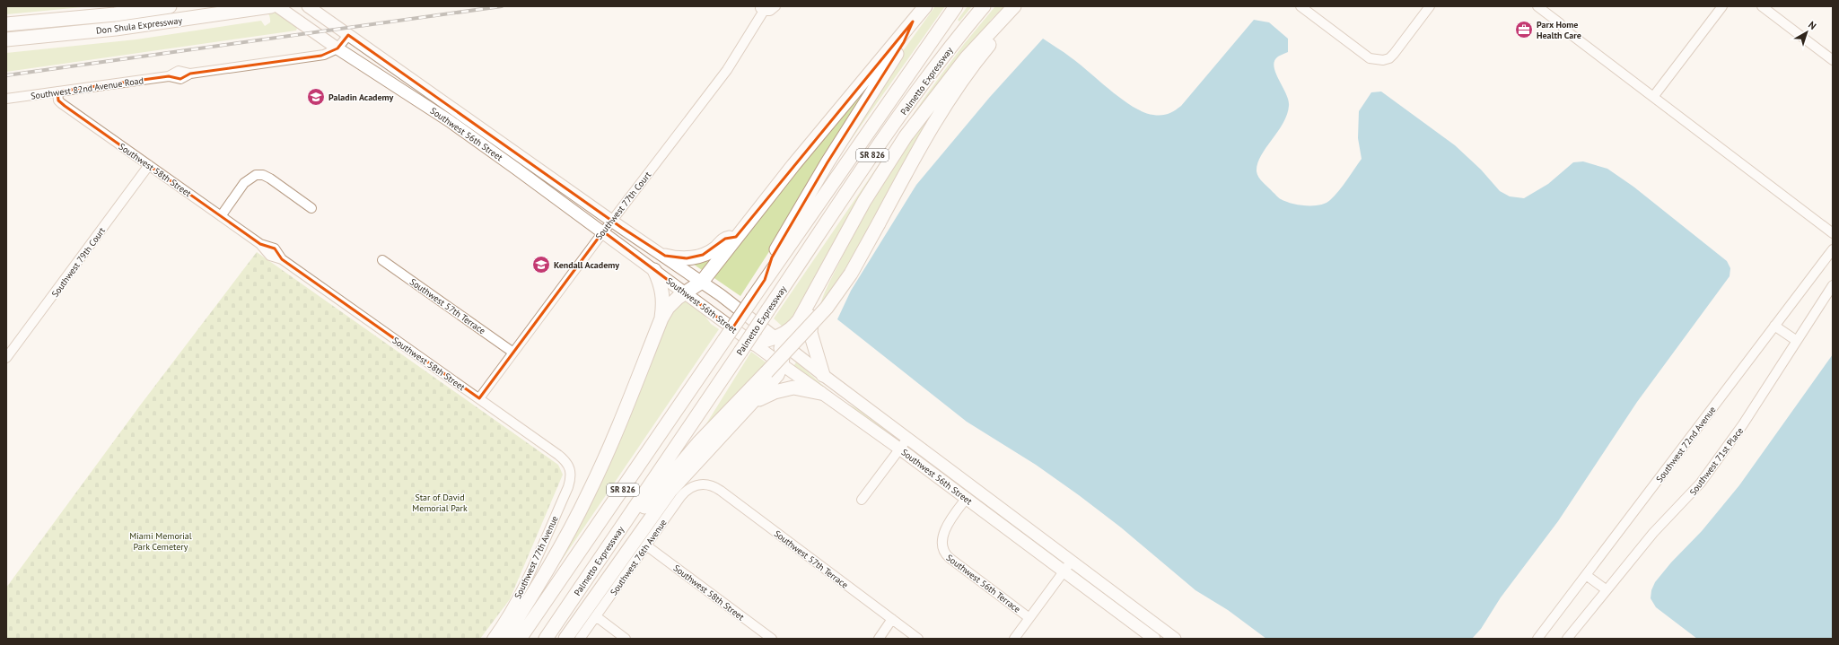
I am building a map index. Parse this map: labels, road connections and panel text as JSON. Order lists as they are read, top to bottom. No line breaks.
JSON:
{"streets":{"highway":["Don Shula Expressway","Palmetto Expressway","SR 826"],"main road":["Southwest 56th Street"],"street":["Southwest 82nd Avenue Road","Southwest 58th Street","Southwest 77th Court","Southwest 79th Court","Southwest 57th Terrace","Southwest 72nd Avenue","Southwest 71st Place","Southwest 77th Avenue","Southwest 76th Avenue","Southwest 56th Terrace"]},"crossings":[["Southwest 82nd Avenue Road","Southwest 56th Street"],["Southwest 82nd Avenue Road","Southwest 58th Street"],["Southwest 56th Street","Southwest 77th Court"],["Southwest 56th Street","Southwest 56th Terrace"],["Southwest 58th Street","Southwest 77th Court"],["Southwest 58th Street","Southwest 79th Court"],["Southwest 58th Street","Southwest 77th Avenue"],["Southwest 58th Street","Southwest 76th Avenue"],["Southwest 77th Court","Southwest 57th Terrace"],["Southwest 57th Terrace","Southwest 76th Avenue"]],"parks":["Star of David Memorial Park","Miami Memorial Park Cemetery"],"places":{"office":["Parx Home Health Care"],"school or university":["Paladin Academy","Kendall Academy"]},"north":"top right"}
